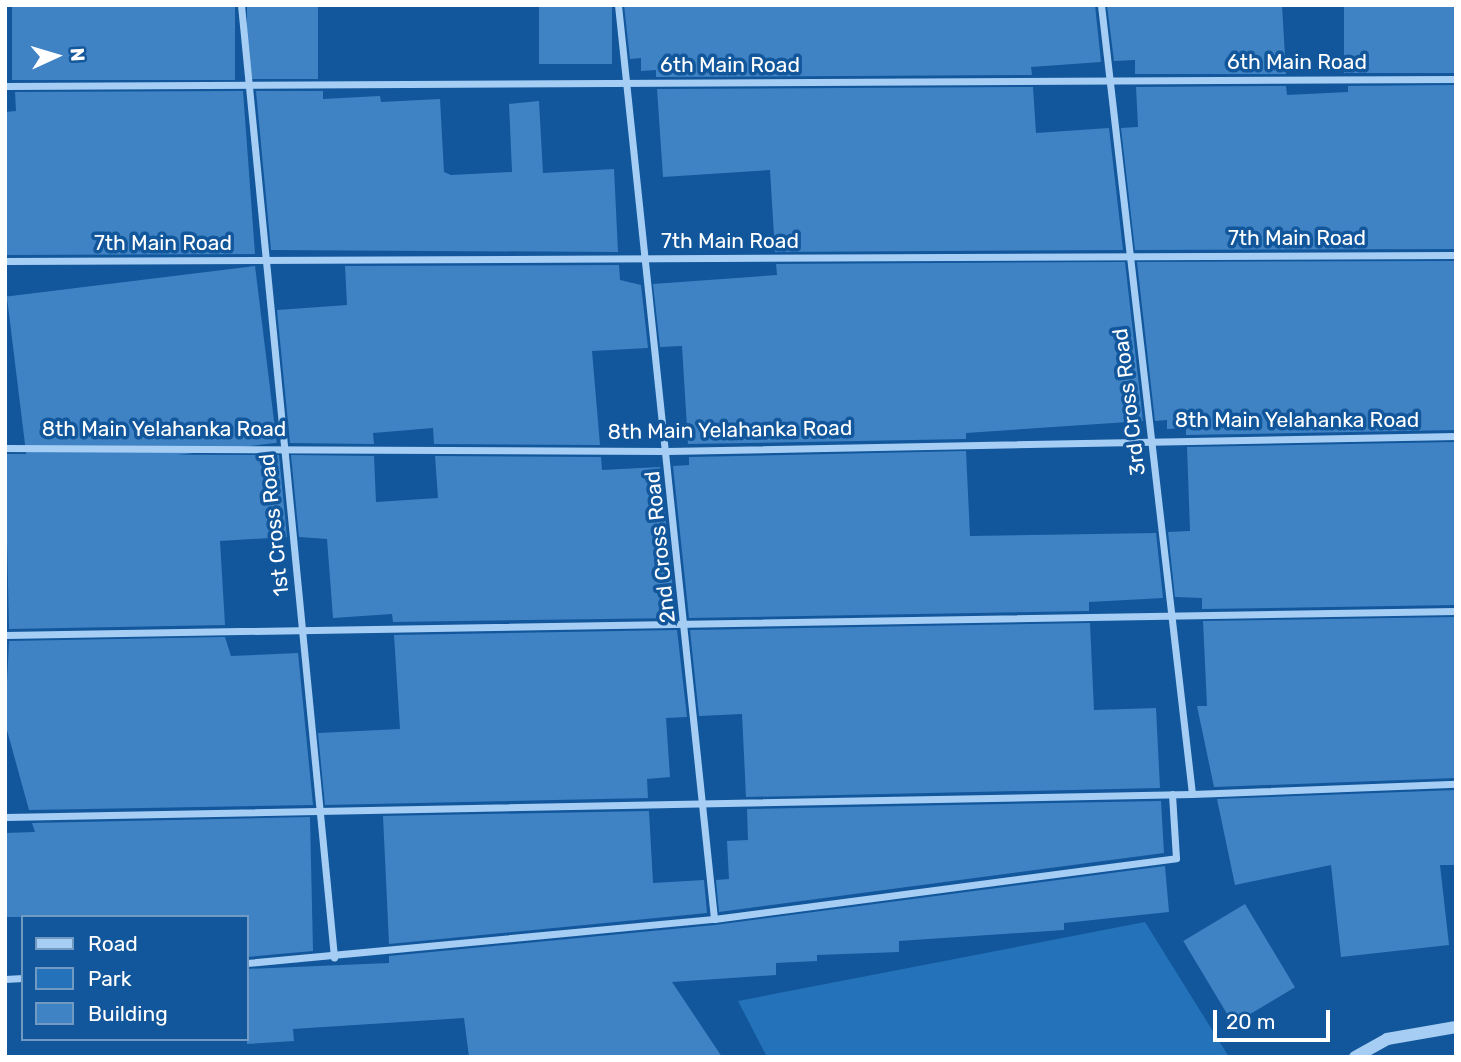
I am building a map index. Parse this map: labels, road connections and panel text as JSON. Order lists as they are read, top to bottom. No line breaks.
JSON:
{"streets":{"street":["6th Main Road","7th Main Road","3rd Cross Road","8th Main Yelahanka Road","1st Cross Road","2nd Cross Road"]},"crossings":[["6th Main Road","3rd Cross Road"],["6th Main Road","1st Cross Road"],["6th Main Road","2nd Cross Road"],["7th Main Road","3rd Cross Road"],["7th Main Road","1st Cross Road"],["7th Main Road","2nd Cross Road"],["3rd Cross Road","8th Main Yelahanka Road"],["8th Main Yelahanka Road","1st Cross Road"],["8th Main Yelahanka Road","2nd Cross Road"]],"legend":["Road","Park","Building"],"scale_bar":"20 m","north":"right"}
